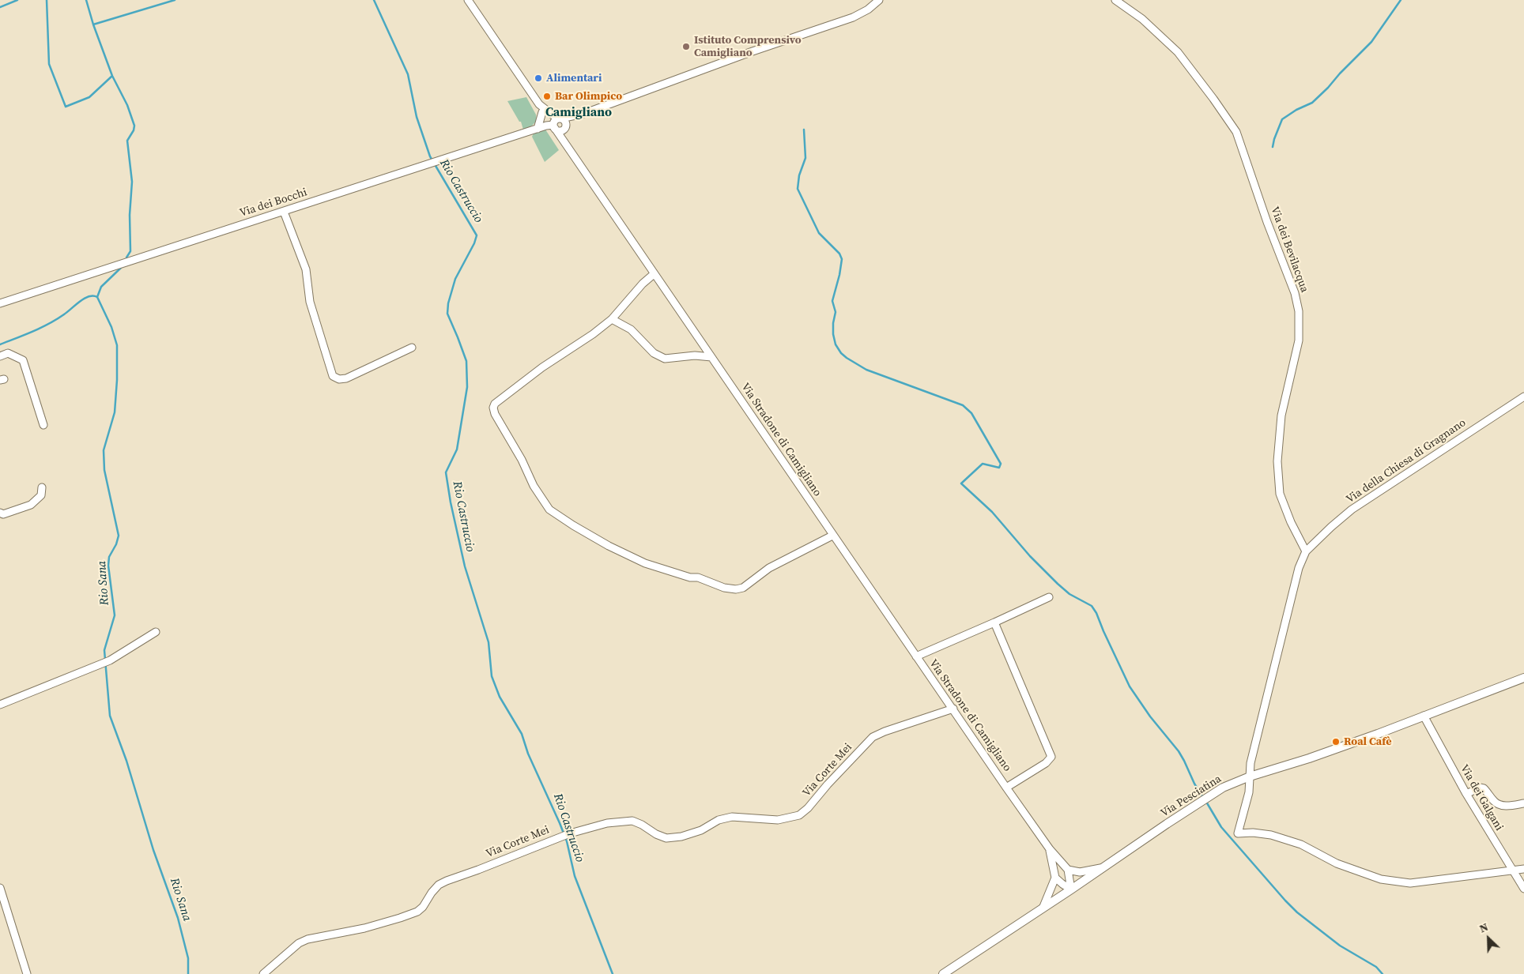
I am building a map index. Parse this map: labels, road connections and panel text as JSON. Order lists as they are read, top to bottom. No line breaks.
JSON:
{"streets":{"main road":["Via Pesciatina"],"street":["Via dei Bocchi","Via dei Bevilacqua","Via Stradone di Camigliano","Via della Chiesa di Gragnano","Via Corte Mei","Via dei Galgani"]},"crossings":[["Via dei Bocchi","Via Stradone di Camigliano"],["Via dei Bevilacqua","Via della Chiesa di Gragnano"],["Via Stradone di Camigliano","Via Corte Mei"],["Via Pesciatina","Via dei Galgani"]],"districts":["Camigliano"],"water":["Rio Castruccio","Rio Sana"],"places":["Istituto Comprensivo Camigliano","Alimentari","Bar Olimpico","Roal Cafè"],"north":"top left"}
